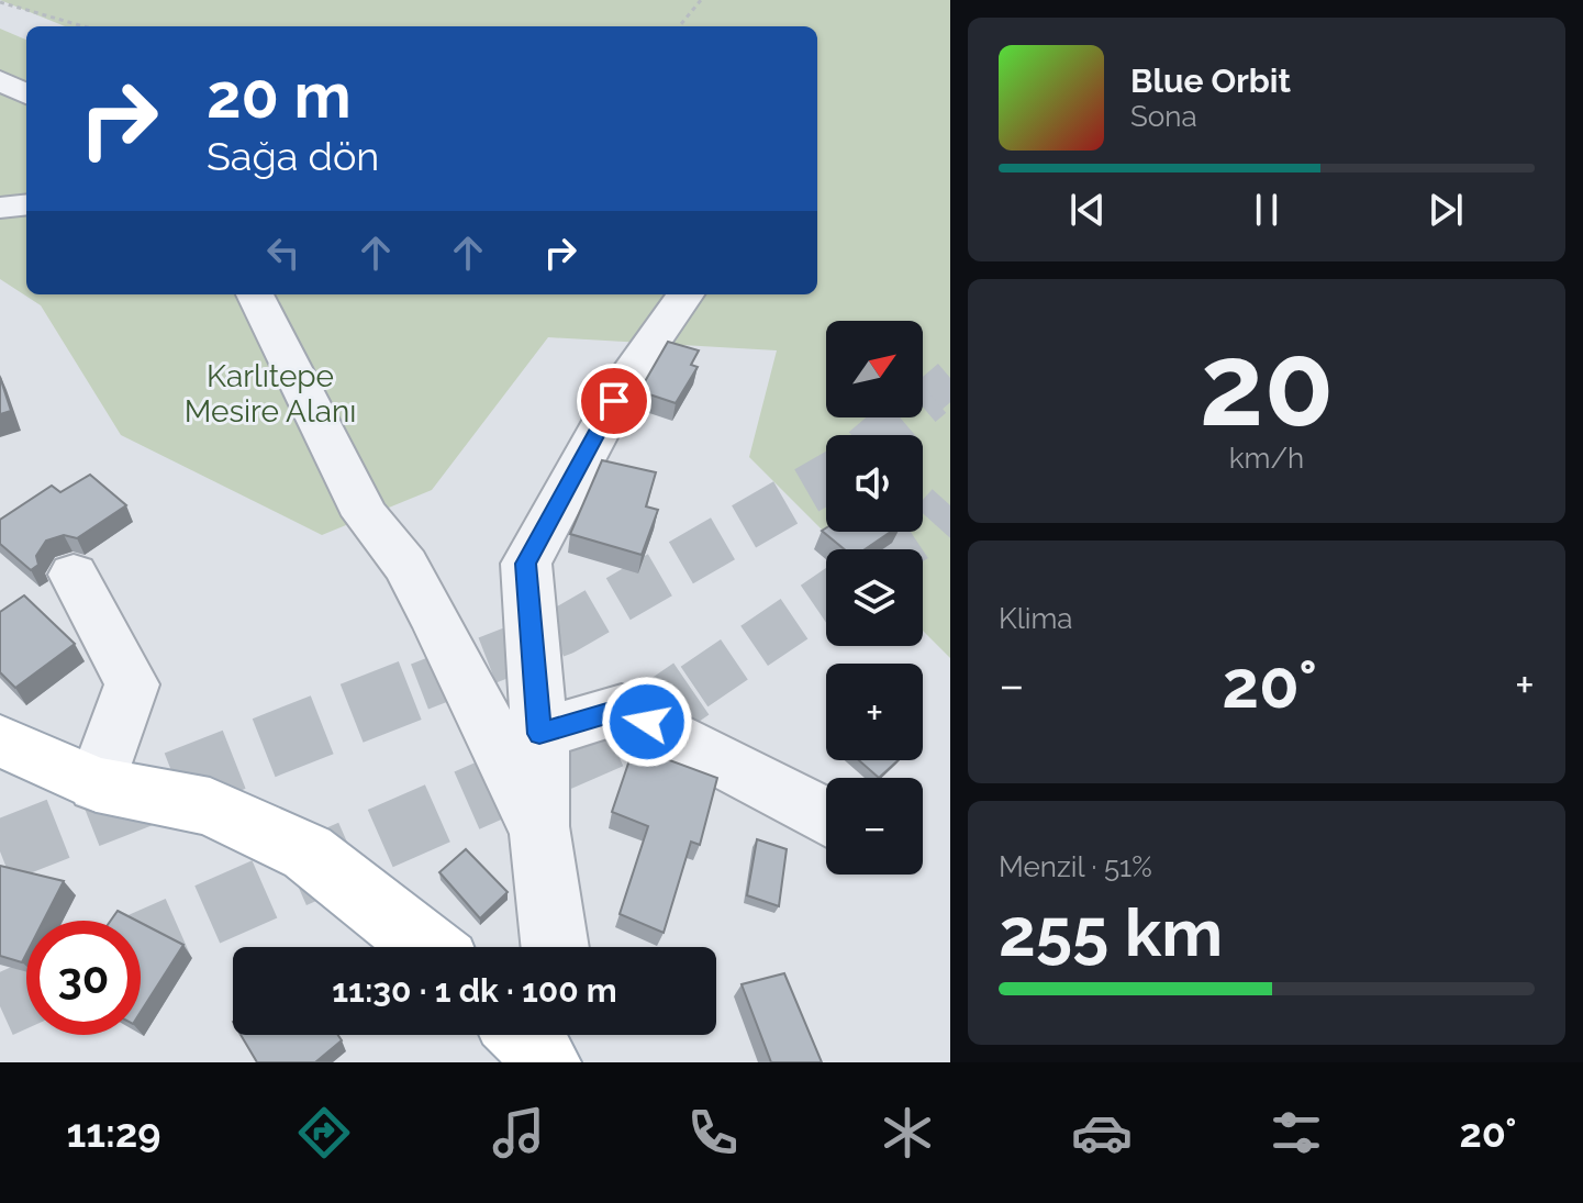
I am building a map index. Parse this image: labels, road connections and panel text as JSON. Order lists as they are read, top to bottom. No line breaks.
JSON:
{"parks":["Karlıtepe Mesire Alanı"],"north":"top right","page":{"turn":["20 m","Sağa dön"],"song":["Blue Orbit","Sona"],"tile":[["20","km/h"],"Klima",["Menzil · 51%","255 km"]],"map_buttons":["+","−"],"heat":["−","20°","+"],"limit":"30","trip":"11:30 · 1 dk · 100 m","tabs":["11:29","20°"]}}
